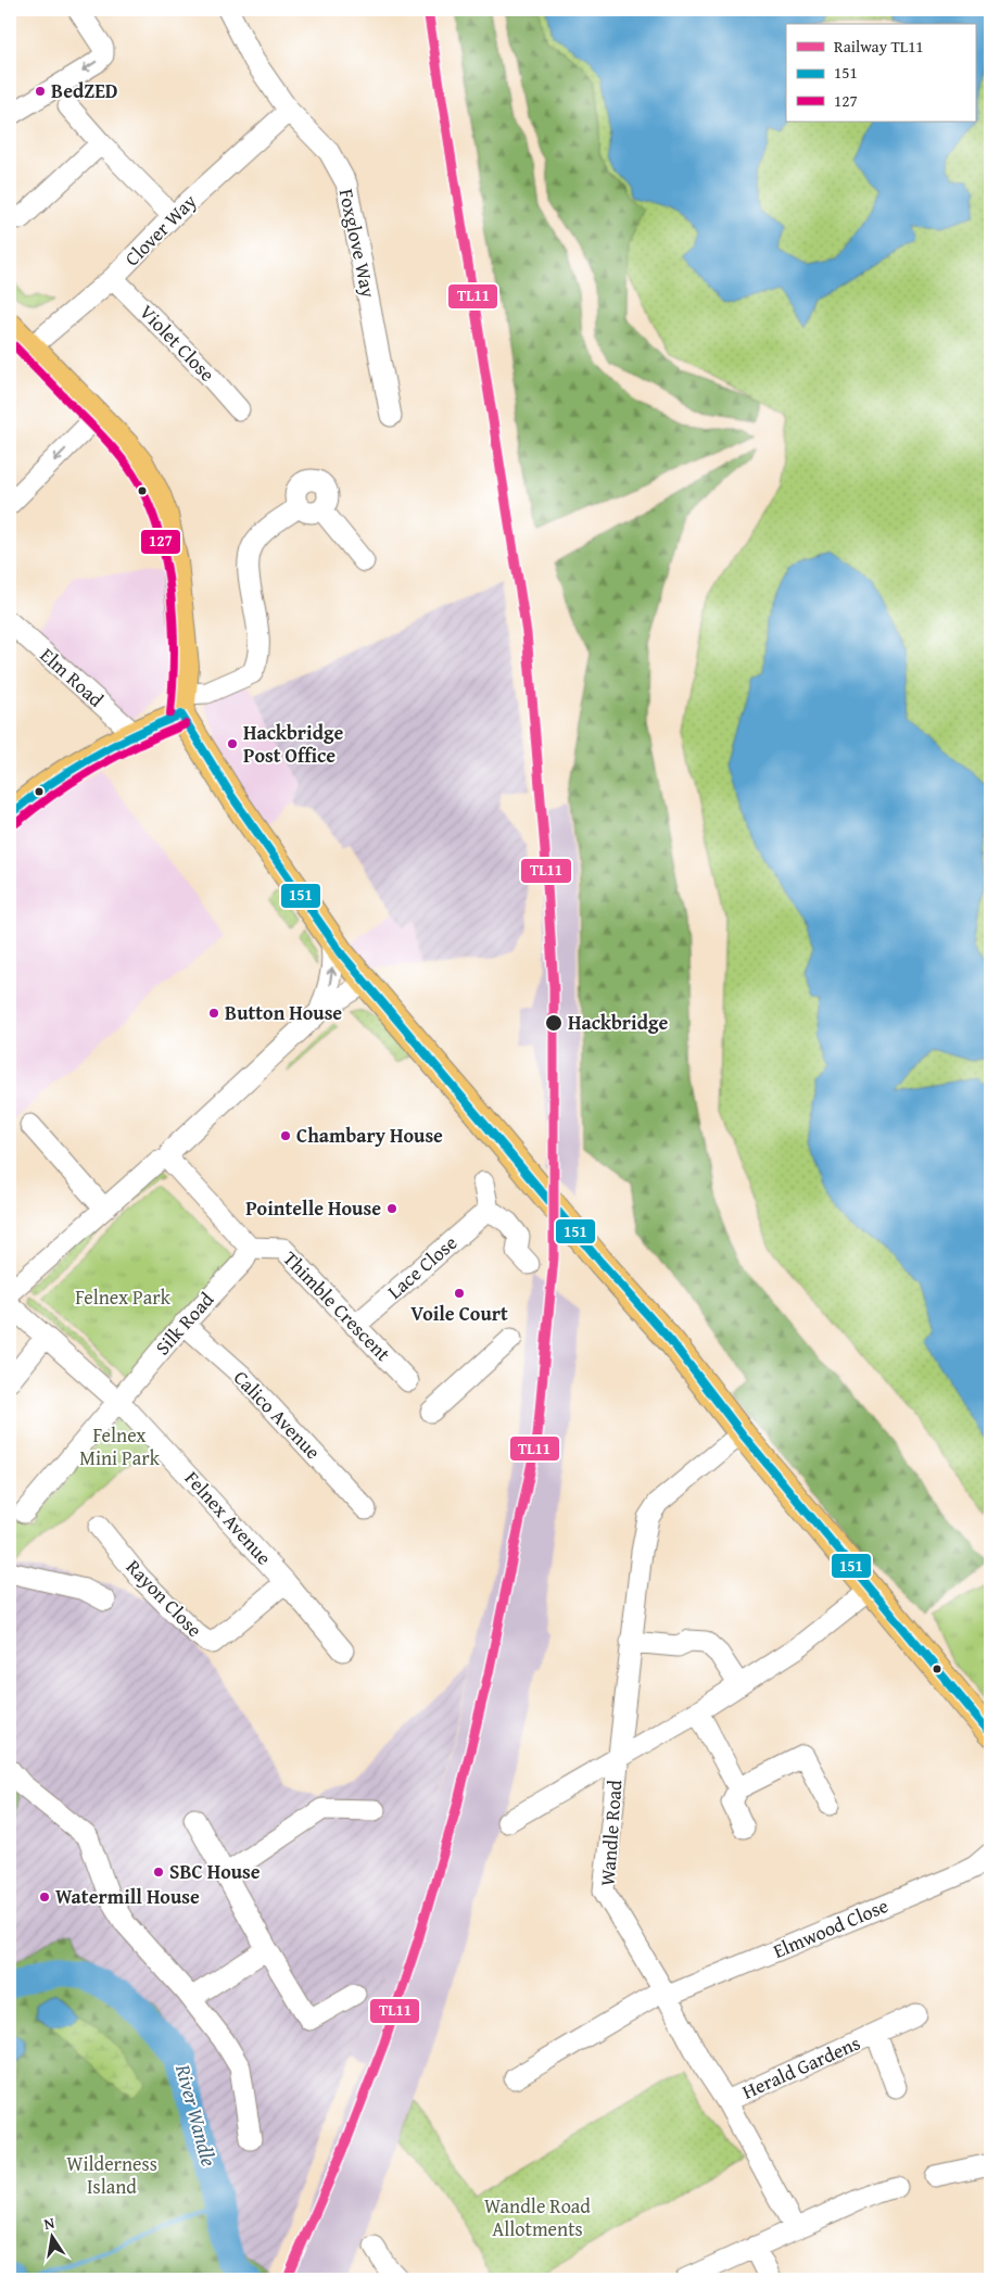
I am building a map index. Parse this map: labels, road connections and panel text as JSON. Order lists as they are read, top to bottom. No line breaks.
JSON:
{"streets":{"street":["Clover Way","Foxglove Way","Violet Close","Elm Road","Lace Close","Thimble Crescent","Silk Road","Calico Avenue","Felnex Avenue","Rayon Close","Wandle Road","Elmwood Close","Herald Gardens"]},"crossings":[["Clover Way","Foxglove Way"],["Clover Way","Violet Close"],["Lace Close","Thimble Crescent"],["Thimble Crescent","Silk Road"],["Silk Road","Calico Avenue"],["Silk Road","Felnex Avenue"],["Felnex Avenue","Rayon Close"],["Wandle Road","Elmwood Close"],["Wandle Road","Herald Gardens"]],"water":["River Wandle"],"parks":["Felnex Park","Felnex Mini Park","Wilderness Island","Wandle Road Allotments"],"places":["BedZED","Hackbridge Post Office","Button House","Hackbridge","Chambary House","Pointelle House","Voile Court","SBC House","Watermill House"],"lines":["rail line TL11","transit line 127","transit line 151"],"legend":["Railway TL11","151","127"],"north":"top"}
